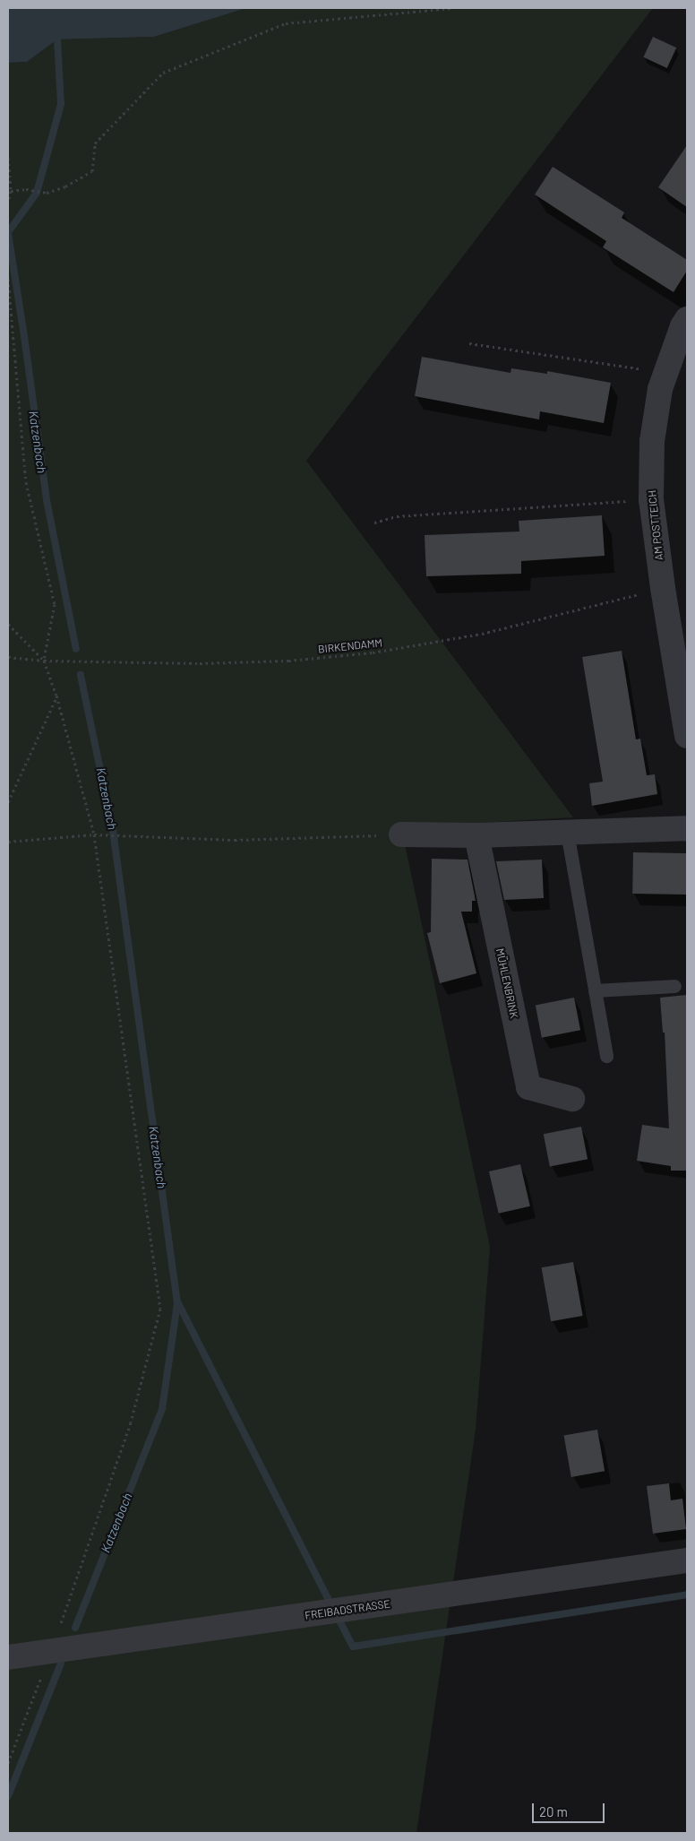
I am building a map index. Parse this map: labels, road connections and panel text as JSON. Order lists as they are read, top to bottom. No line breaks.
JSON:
{"streets":{"street":["AM POSTTEICH","MÜHLENBRINK","FREIBADSTRASSE"],"path":["BIRKENDAMM"]},"crossings":[["AM POSTTEICH","BIRKENDAMM"]],"water":["Katzenbach"],"scale_bar":"20 m"}
